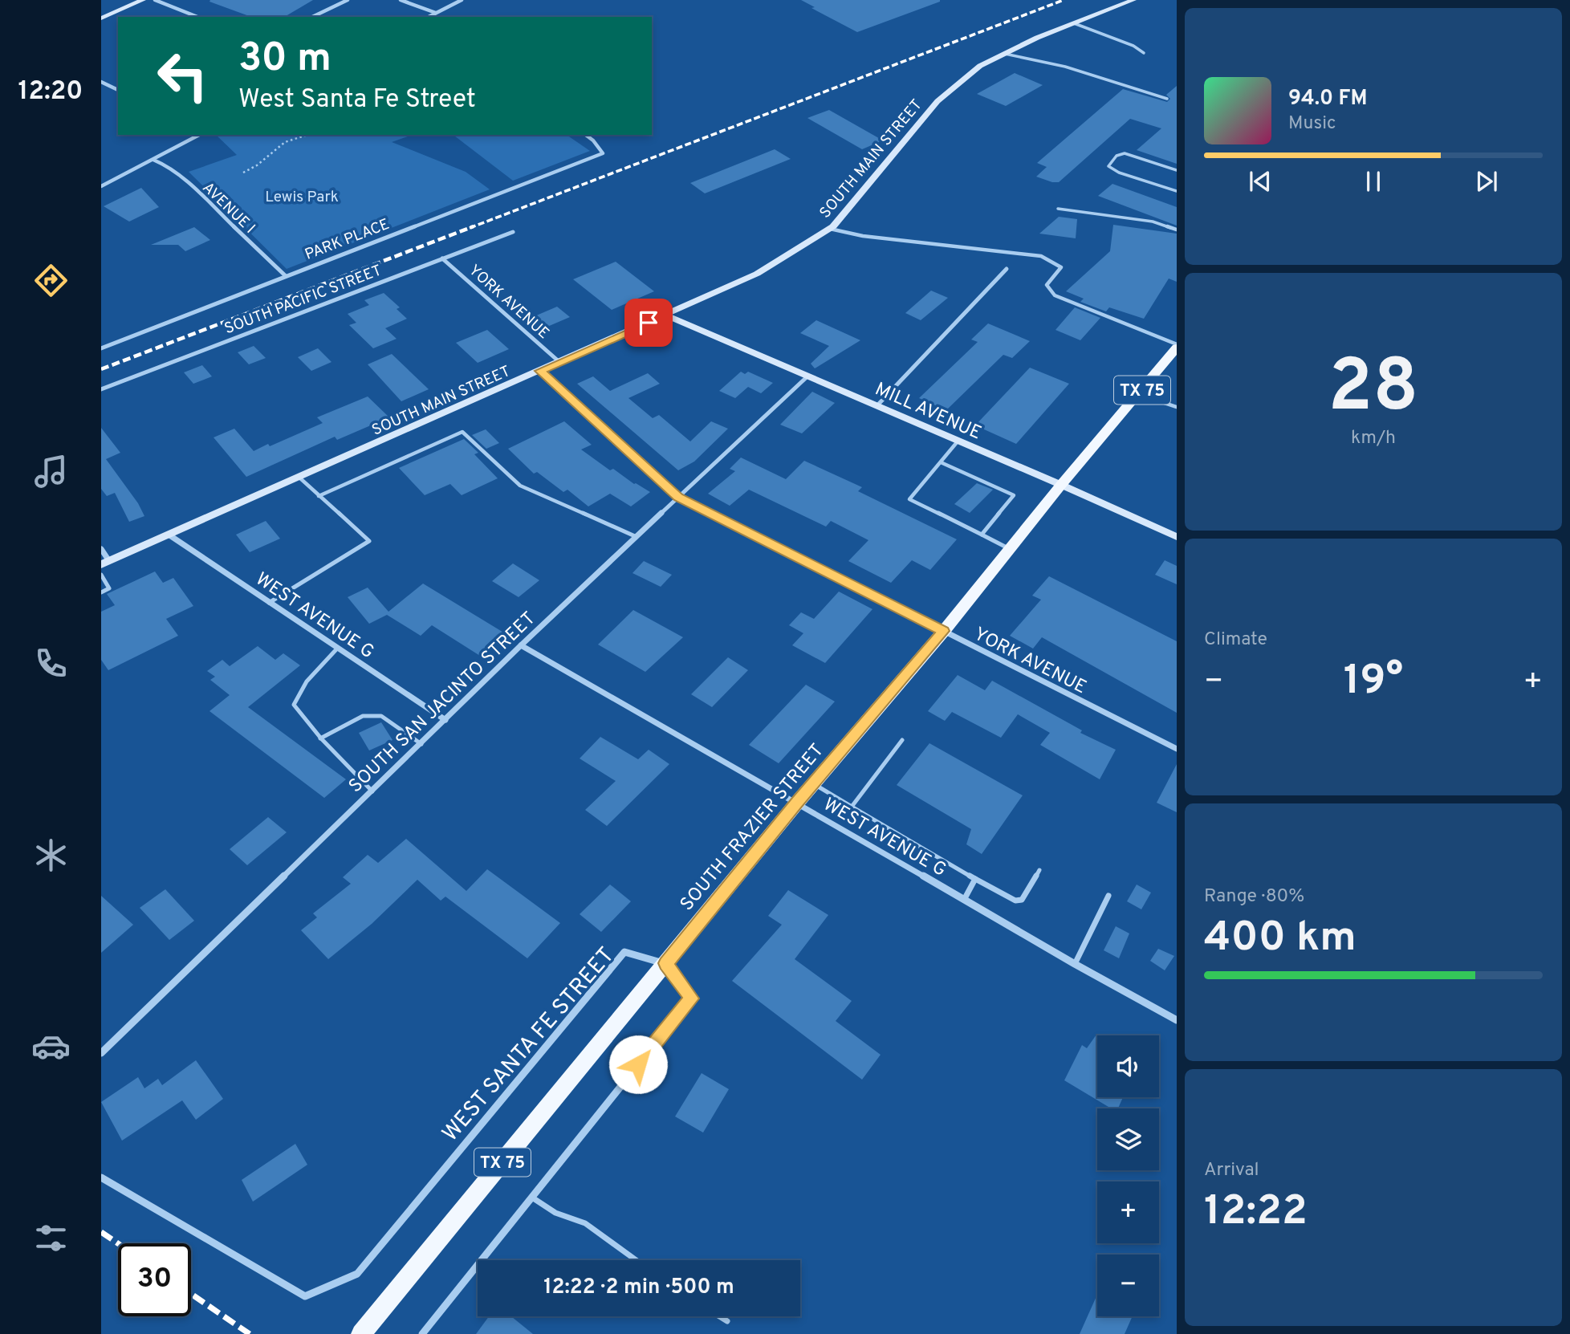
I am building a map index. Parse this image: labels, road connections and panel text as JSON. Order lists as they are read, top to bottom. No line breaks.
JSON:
{"streets":{"main road":["TX 75","SOUTH FRAZIER STREET"],"street":["SOUTH MAIN STREET","AVENUE I","PARK PLACE","SOUTH PACIFIC STREET","YORK AVENUE","MILL AVENUE","WEST AVENUE G","SOUTH SAN JACINTO STREET","WEST SANTA FE STREET"]},"crossings":[["SOUTH MAIN STREET","YORK AVENUE"],["SOUTH MAIN STREET","MILL AVENUE"],["SOUTH MAIN STREET","WEST AVENUE G"],["AVENUE I","PARK PLACE"],["SOUTH PACIFIC STREET","YORK AVENUE"],["YORK AVENUE","SOUTH SAN JACINTO STREET"],["YORK AVENUE","SOUTH FRAZIER STREET"],["MILL AVENUE","SOUTH SAN JACINTO STREET"],["MILL AVENUE","SOUTH FRAZIER STREET"],["WEST AVENUE G","SOUTH SAN JACINTO STREET"],["WEST AVENUE G","SOUTH FRAZIER STREET"],["SOUTH FRAZIER STREET","WEST SANTA FE STREET"]],"parks":["Lewis Park"],"page":{"tabs":"12:20","turn":["30 m","West Santa Fe Street"],"song":["94.0 FM","Music"],"tile":[["28","km/h"],"Climate",["Range · 80%","400 km"],["Arrival","12:22"]],"heat":["−","19°","+"],"map_buttons":["+","−"],"limit":"30","trip":"12:22 · 2 min · 500 m"}}
